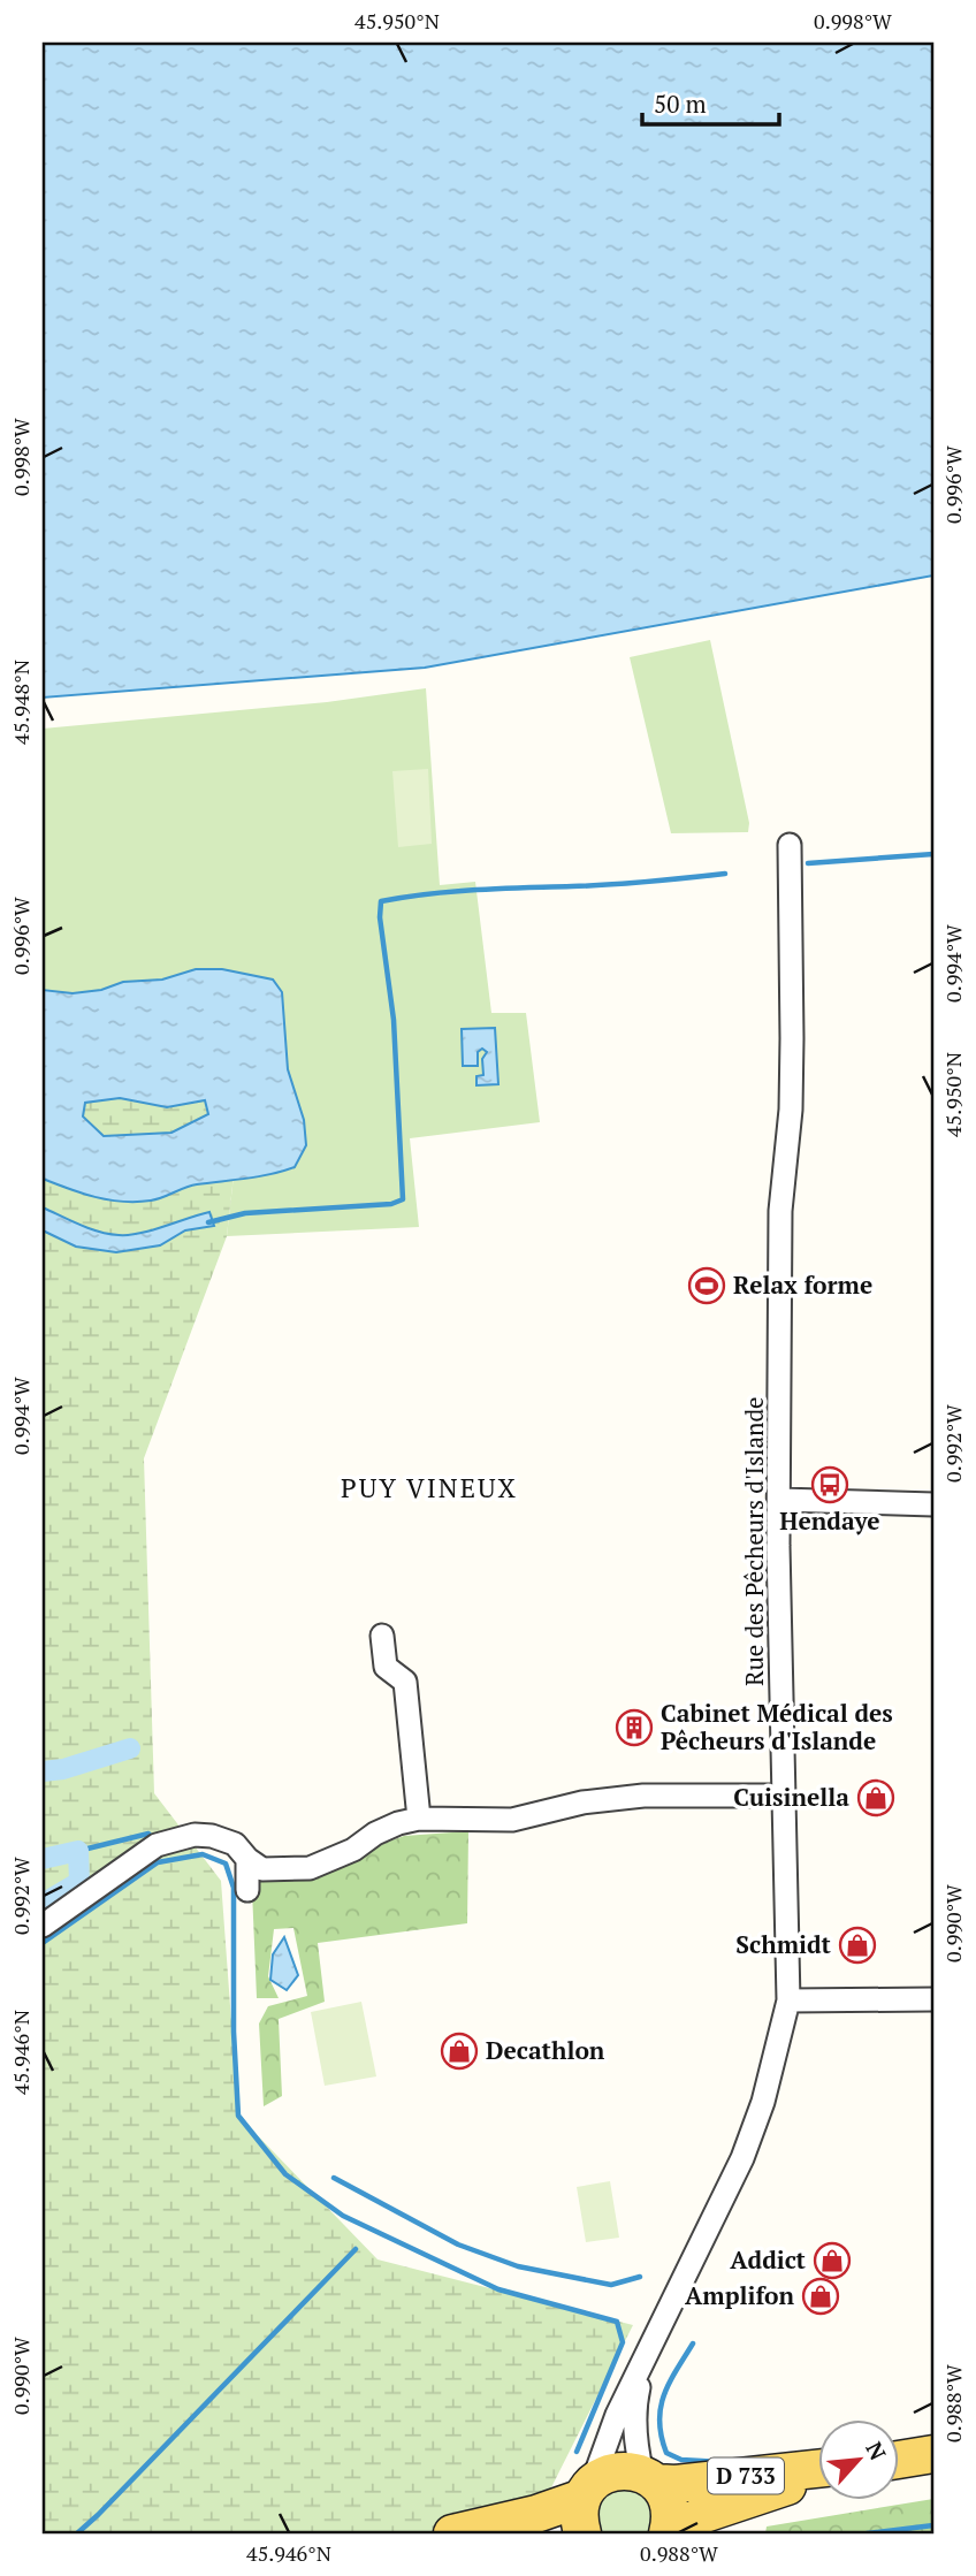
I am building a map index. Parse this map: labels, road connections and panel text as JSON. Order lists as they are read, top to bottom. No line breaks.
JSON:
{"streets":{"main road":["D 733"],"street":["Rue des Pêcheurs d'Islande"]},"crossings":[["Rue des Pêcheurs d'Islande","D 733"]],"districts":["PUY VINEUX"],"places":{"sports":["Relax forme"],"bus stop":["Hendaye"],"building":["Cabinet Médical des Pêcheurs d'Islande"],"shop":["Cuisinella","Schmidt","Decathlon","Addict","Amplifon"]},"scale_bar":"50 m","north":"top right","coordinates":["45.950°N","0.998°W","0.996°W","45.948°N","0.994°W","0.992°W","0.990°W","45.946°N","0.988°W"]}
